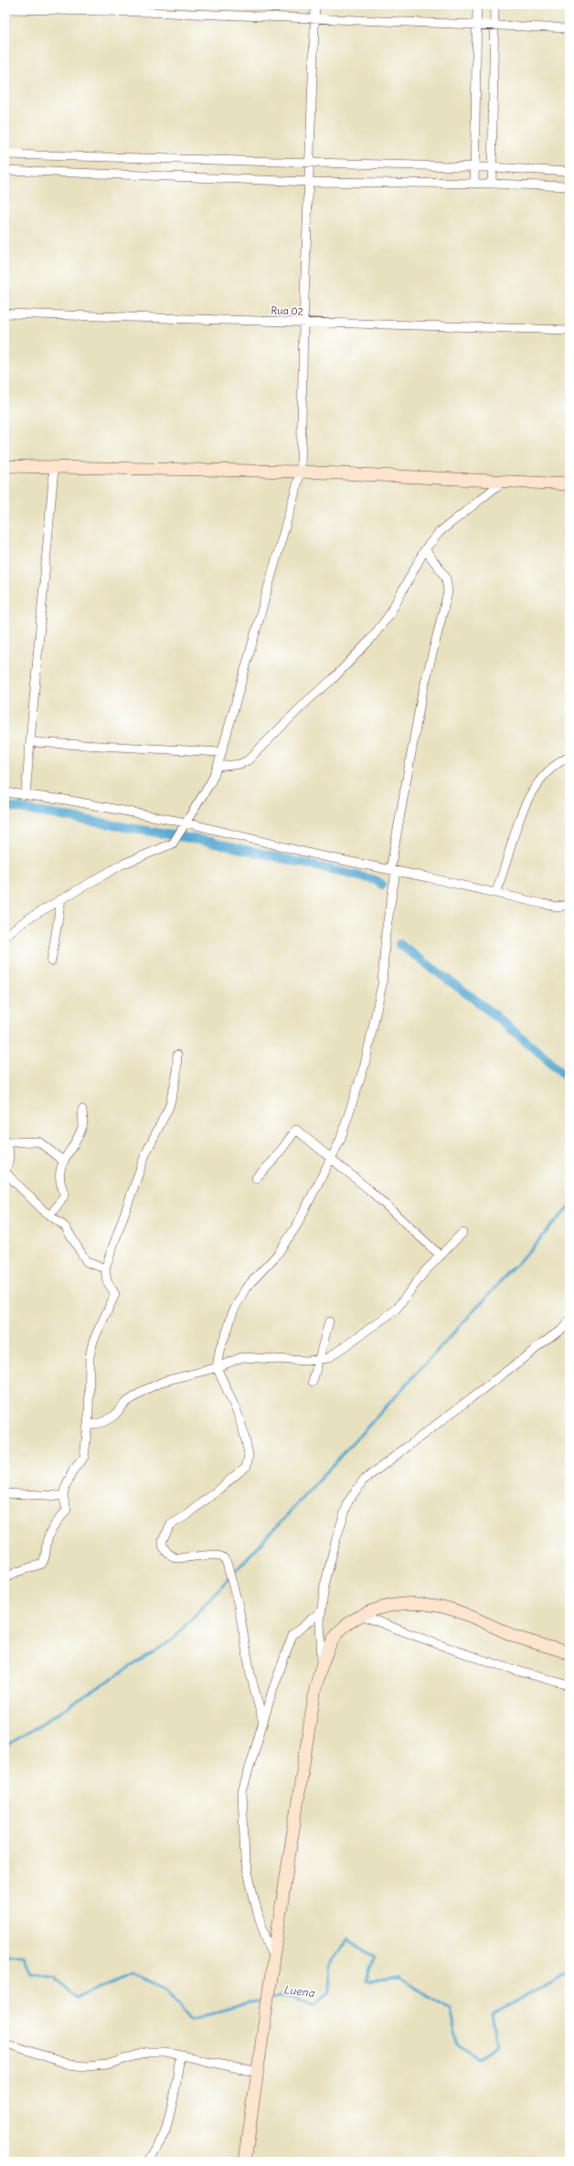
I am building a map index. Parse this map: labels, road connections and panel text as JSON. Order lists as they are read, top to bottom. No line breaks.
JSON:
{"streets":{"street":["Rua 02"]},"water":["Luena"]}
